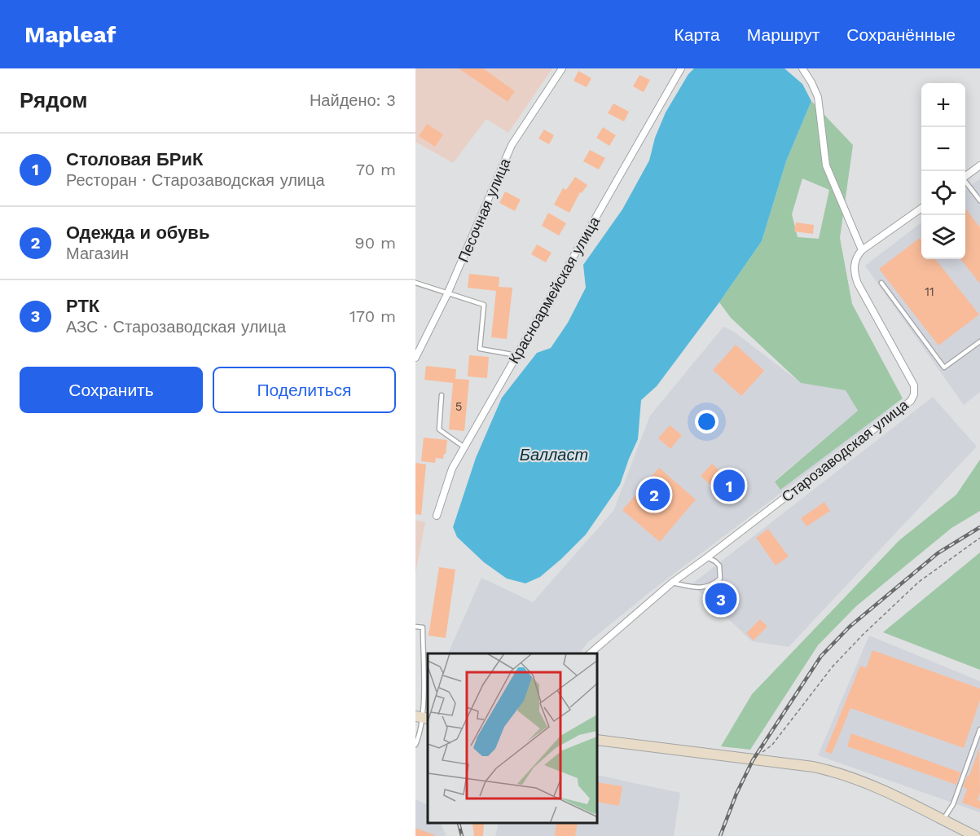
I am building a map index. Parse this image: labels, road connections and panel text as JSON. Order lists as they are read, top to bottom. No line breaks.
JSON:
{"streets":{"street":["Песочная улица","Красноармейская улица","Старозаводская улица"]},"water":["Балласт"],"house_numbers":["11","5"],"page":{"header":"Mapleaf","nav":["Карта","Маршрут","Сохранённые"],"heading":["Рядом","Найдено: 3"],"map_buttons":["+","−"],"list":[{"mark":"1","name":"Столовая БРиК","note":"Ресторан · Старозаводская улица","value":"70 m"},{"mark":"2","name":"Одежда и обувь","note":"Магазин","value":"90 m"},{"mark":"3","name":"РТК","note":"АЗС · Старозаводская улица","value":"170 m"}],"buttons":["Сохранить","Поделиться"],"pins":["1","2","3"]}}
